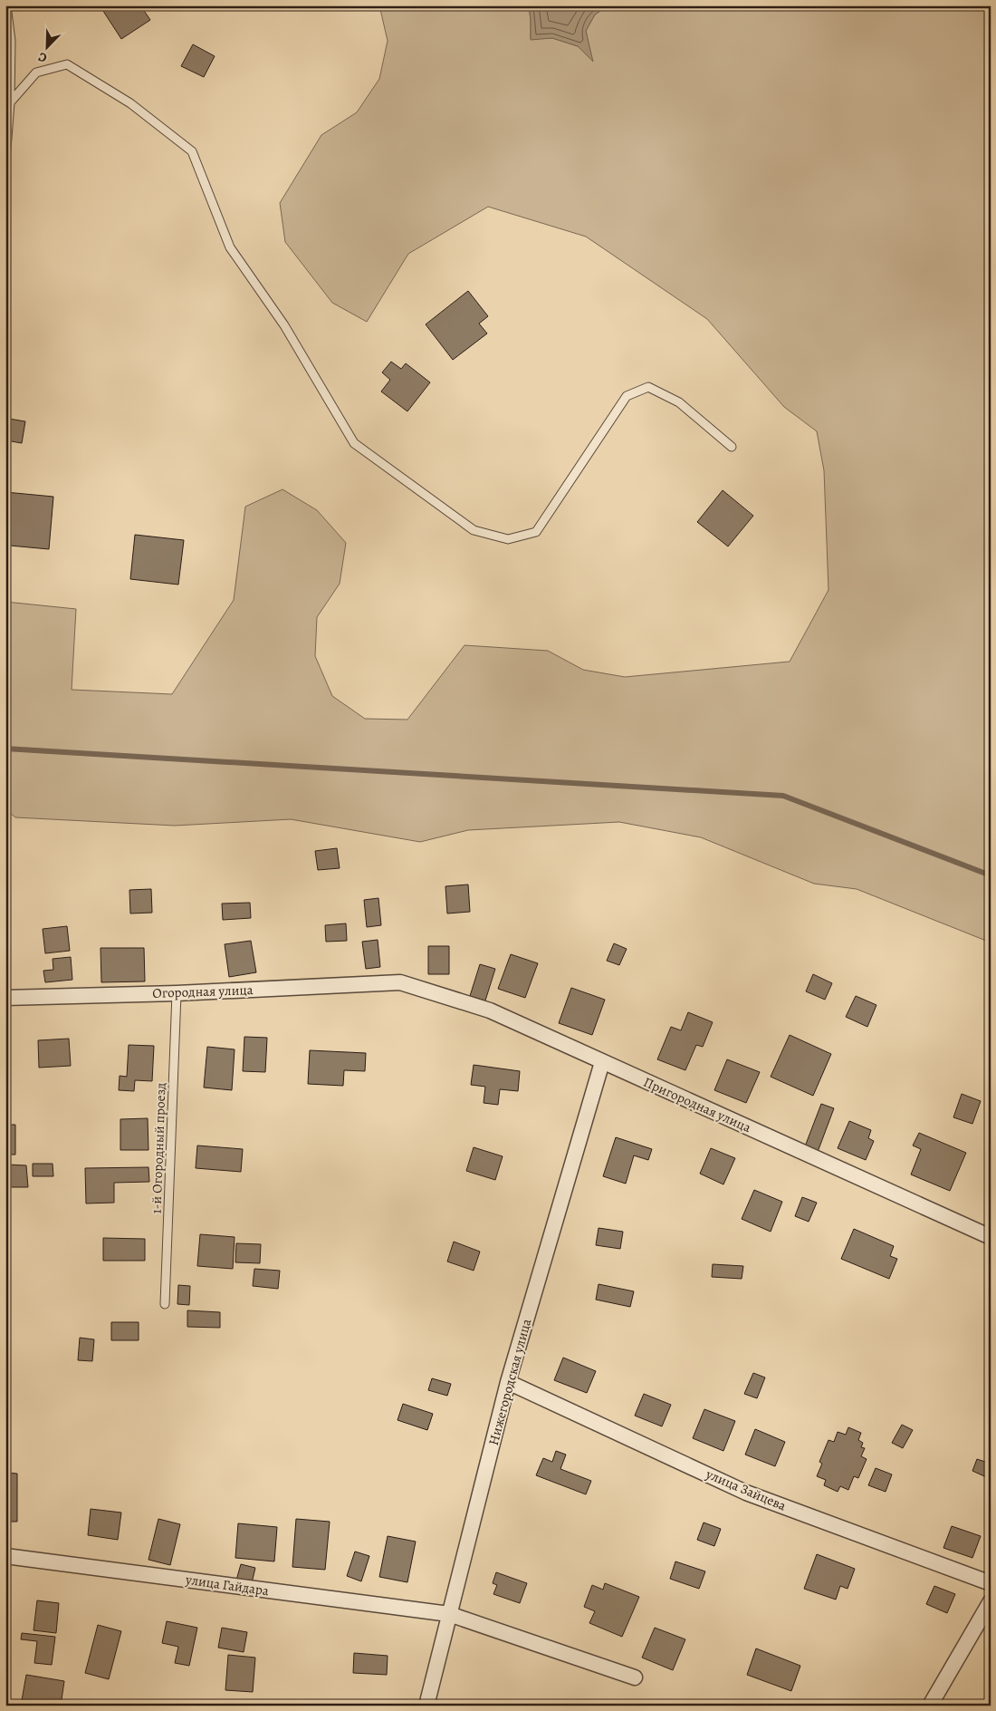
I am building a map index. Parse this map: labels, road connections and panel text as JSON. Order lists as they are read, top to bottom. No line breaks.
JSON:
{"streets":{"street":["Огородная улица","Пригородная улица","Нижегородская улица","улица Зайцева","улица Гайдара"],"lane":["1-й Огородный проезд"]},"crossings":[["Огородная улица","Пригородная улица"],["Огородная улица","1-й Огородный проезд"],["Пригородная улица","Нижегородская улица"],["Нижегородская улица","улица Зайцева"],["Нижегородская улица","улица Гайдара"]],"north":"bottom left"}
